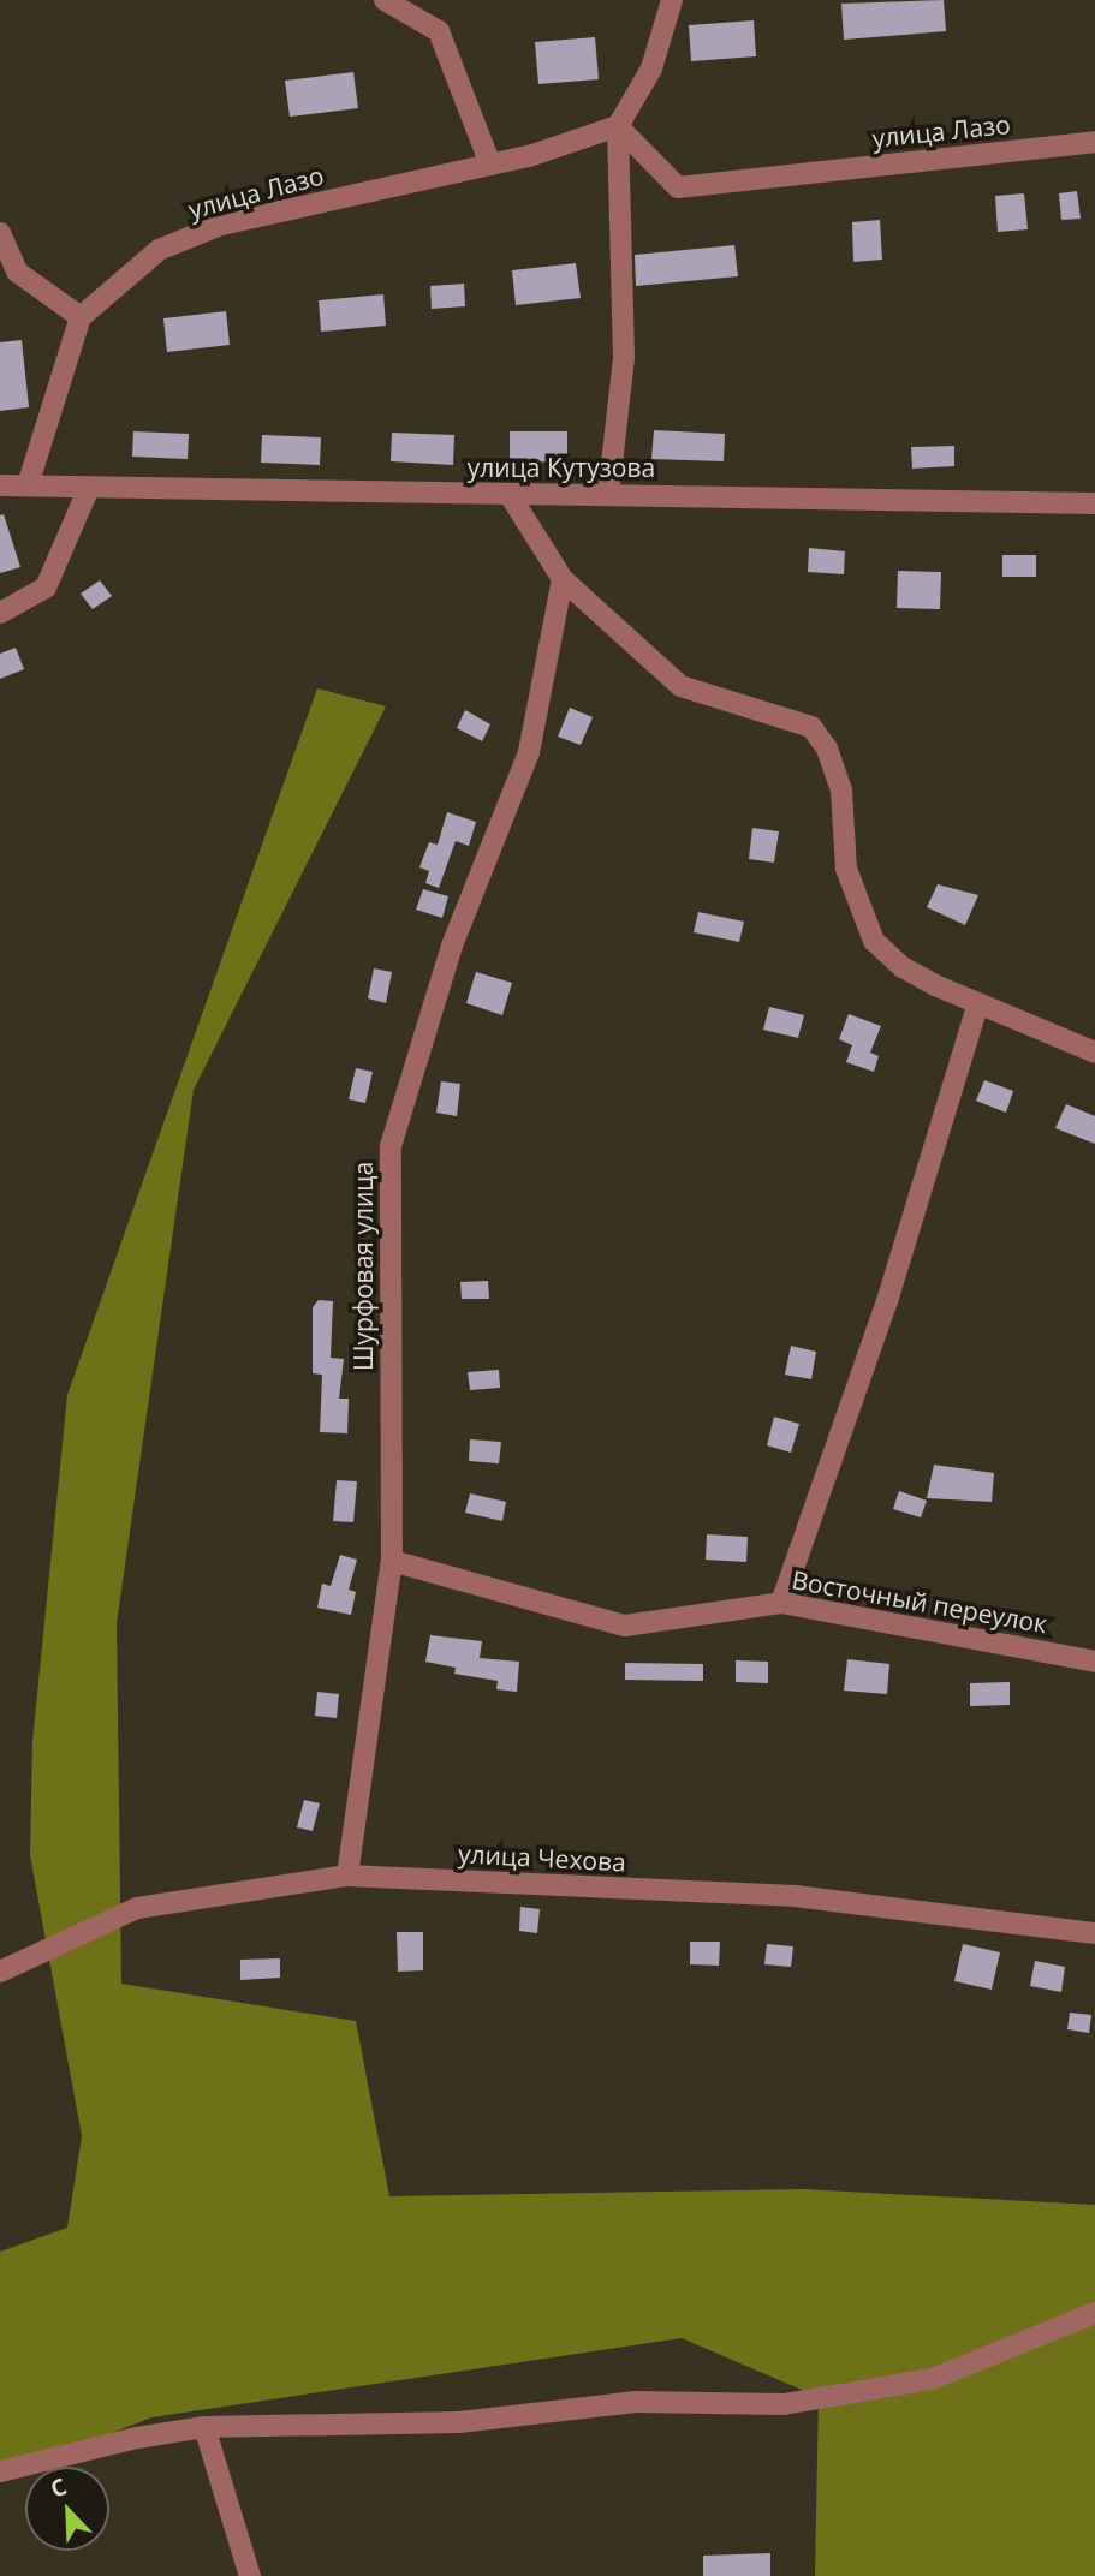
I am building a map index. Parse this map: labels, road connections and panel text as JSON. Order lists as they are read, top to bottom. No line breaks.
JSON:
{"streets":{"street":["улица Лазо","улица Кутузова","Шурфовая улица","Восточный переулок","улица Чехова"]},"crossings":[["Шурфовая улица","Восточный переулок"],["Шурфовая улица","улица Чехова"]],"north":"top left"}
